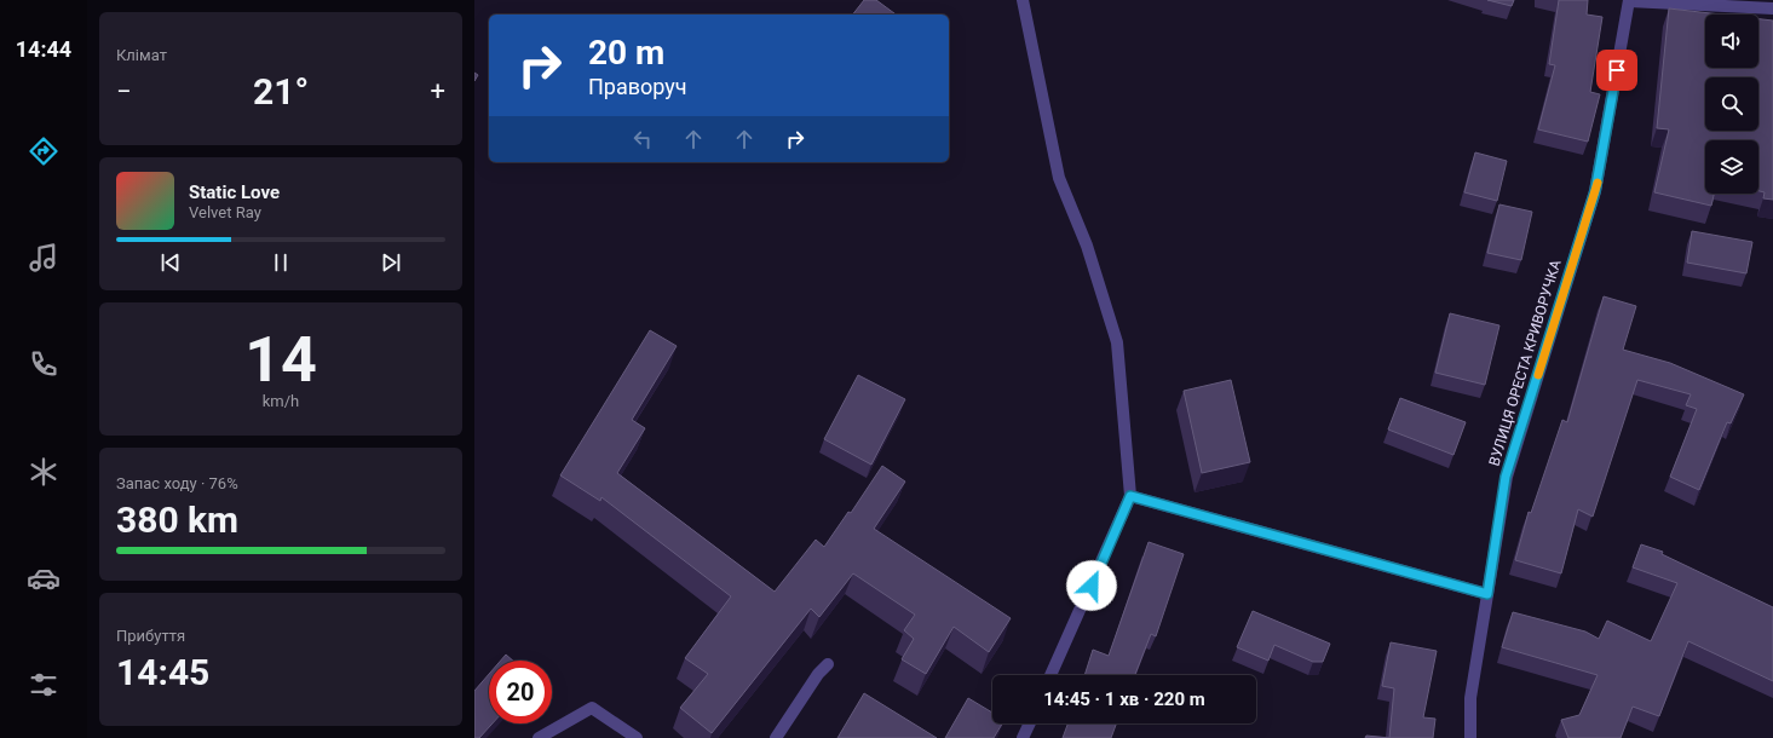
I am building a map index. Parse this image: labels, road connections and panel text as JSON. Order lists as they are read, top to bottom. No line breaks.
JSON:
{"streets":{"street":["ВУЛИЦЯ ОРЕСТА КРИВОРУЧКА"]},"page":{"tabs":"14:44","tile":["Клімат",["14","km/h"],["Запас ходу · 76%","380 km"],["Прибуття","14:45"]],"turn":["20 m","Праворуч"],"heat":["−","21°","+"],"song":["Static Love","Velvet Ray"],"limit":"20","trip":"14:45 · 1 хв · 220 m"}}
